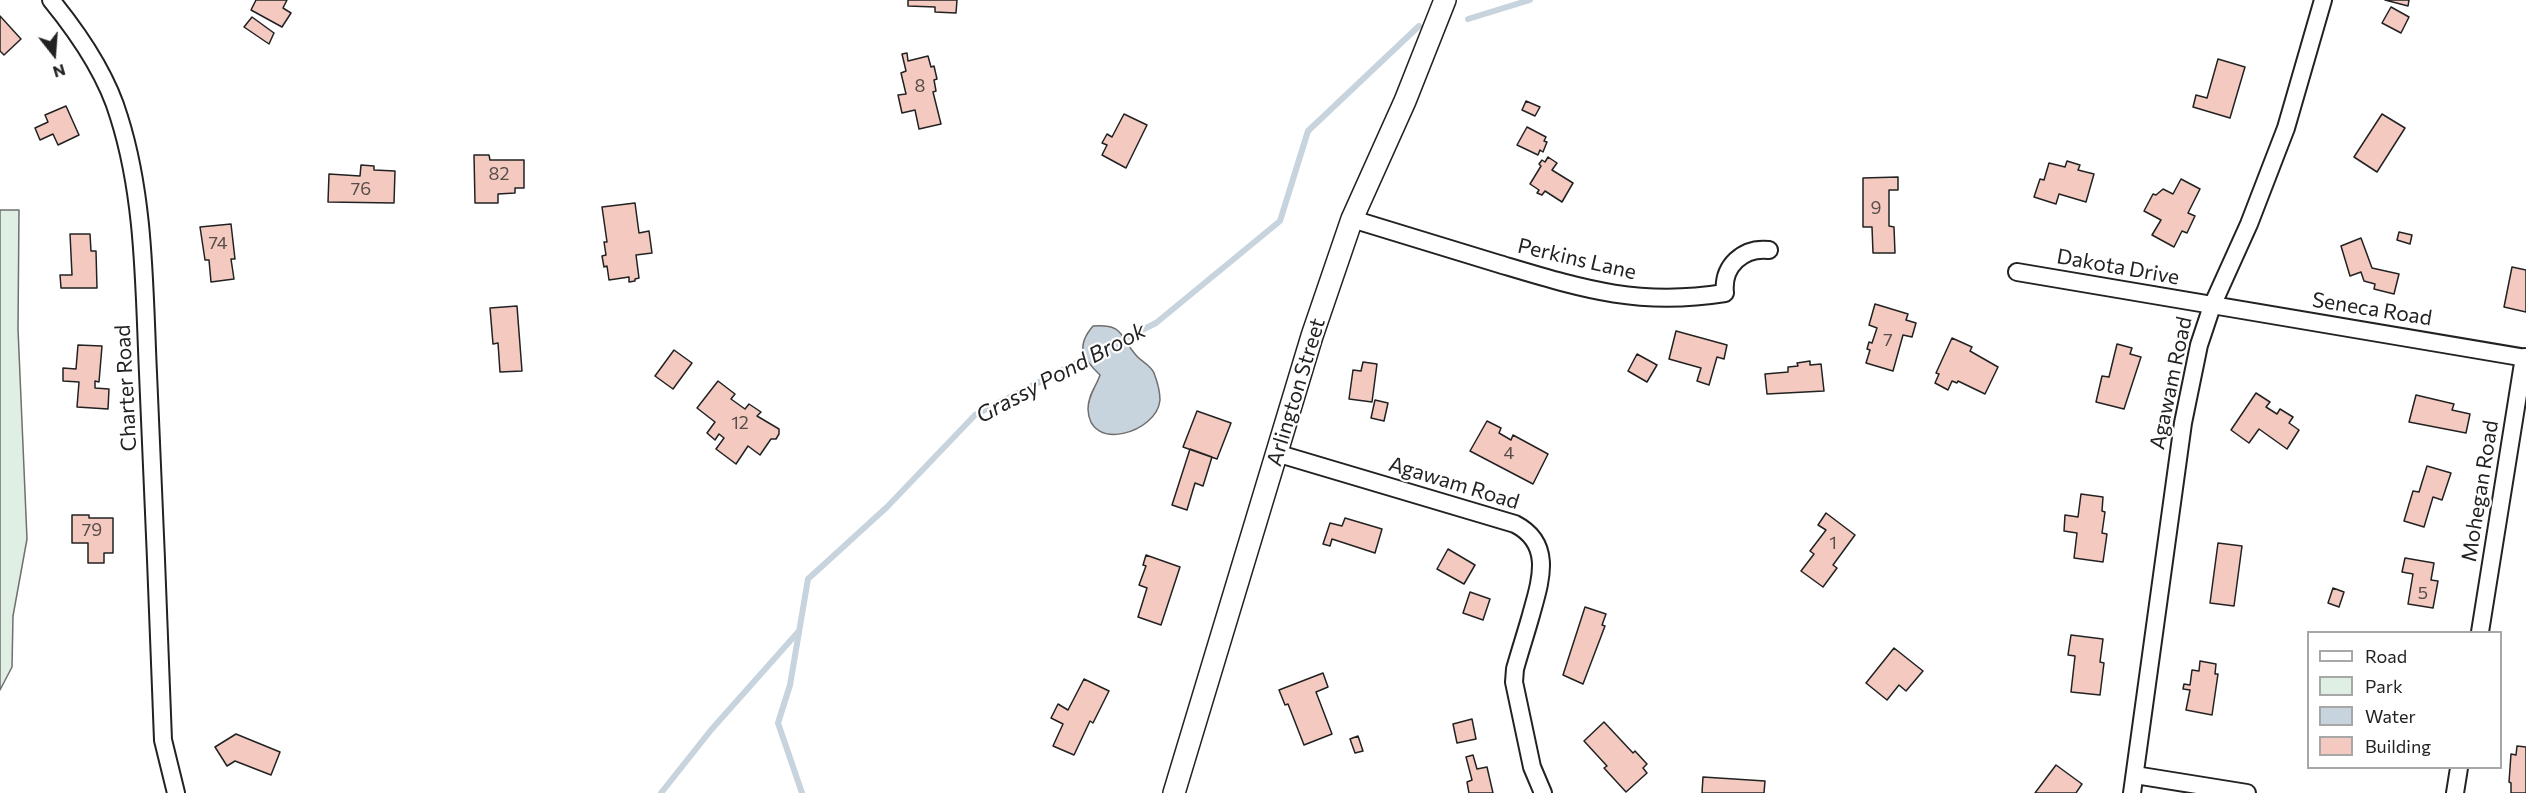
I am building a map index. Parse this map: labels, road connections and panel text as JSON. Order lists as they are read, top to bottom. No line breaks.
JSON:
{"streets":{"street":["Perkins Lane","Dakota Drive","Seneca Road","Agawam Road","Charter Road","Arlington Street","Mohegan Road"]},"crossings":[["Perkins Lane","Arlington Street"],["Dakota Drive","Seneca Road"],["Dakota Drive","Agawam Road"],["Seneca Road","Agawam Road"],["Seneca Road","Mohegan Road"],["Agawam Road","Arlington Street"]],"water":["Grassy Pond Brook"],"house_numbers":["8","82","76","9","74","7","12","4","79","1","5"],"legend":["Road","Park","Water","Building"],"north":"bottom"}
